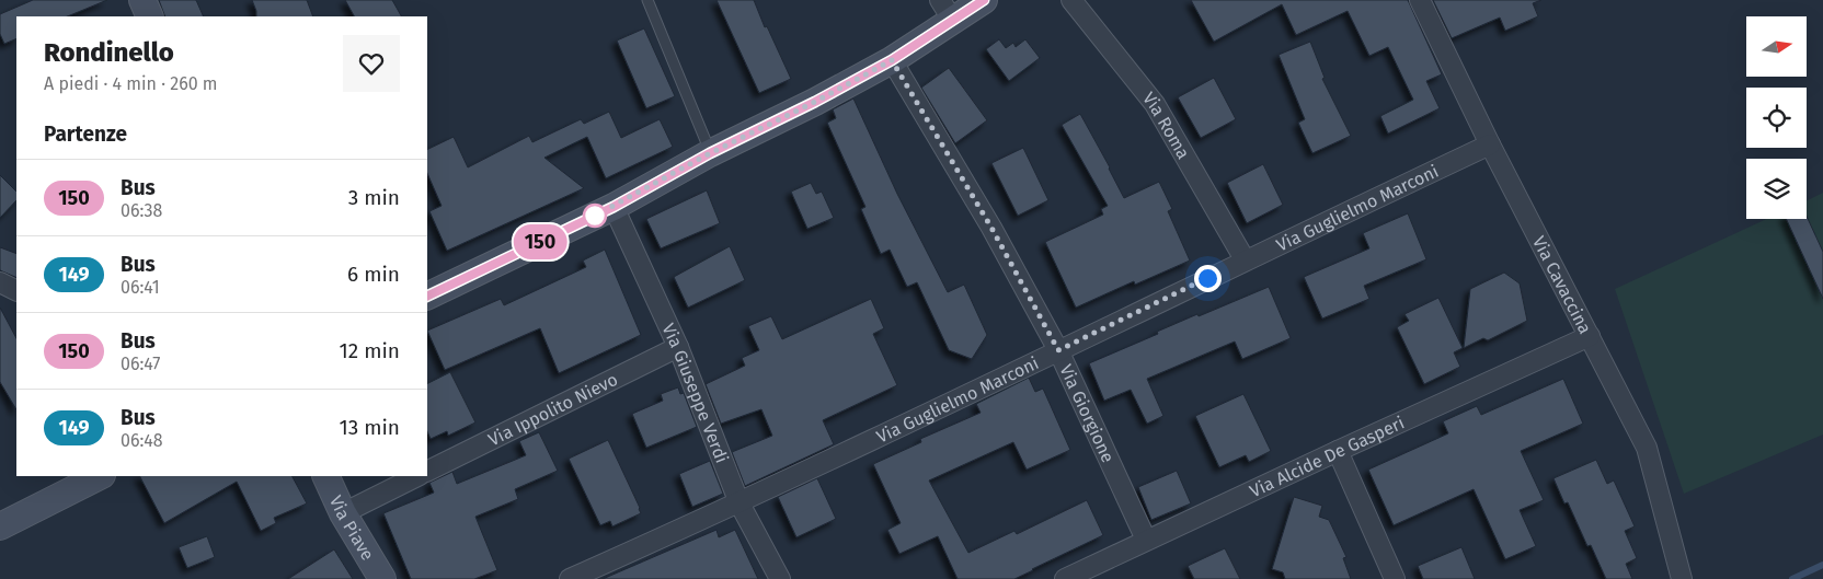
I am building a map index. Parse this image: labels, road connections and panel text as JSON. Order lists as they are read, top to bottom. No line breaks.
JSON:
{"streets":{"main road":["Via Piave"],"street":["Via Roma","Via Guglielmo Marconi","Via Cavaccina","Via Giuseppe Verdi","Via Ippolito Nievo","Via Giorgione","Via Alcide De Gasperi"]},"crossings":[["Via Roma","Via Guglielmo Marconi"],["Via Guglielmo Marconi","Via Cavaccina"],["Via Guglielmo Marconi","Via Giuseppe Verdi"],["Via Guglielmo Marconi","Via Giorgione"],["Via Cavaccina","Via Alcide De Gasperi"],["Via Giuseppe Verdi","Via Ippolito Nievo"],["Via Giorgione","Via Alcide De Gasperi"]],"lines":["bus line 150"],"north":"right","page":{"on_map":"150","heading":[["Rondinello","A piedi · 4 min · 260 m"],"Partenze"],"list":[{"mark":"150","name":"Bus","note":"06:38","value":"3 min"},{"mark":"149","name":"Bus","note":"06:41","value":"6 min"},{"mark":"150","name":"Bus","note":"06:47","value":"12 min"},{"mark":"149","name":"Bus","note":"06:48","value":"13 min"}]}}
